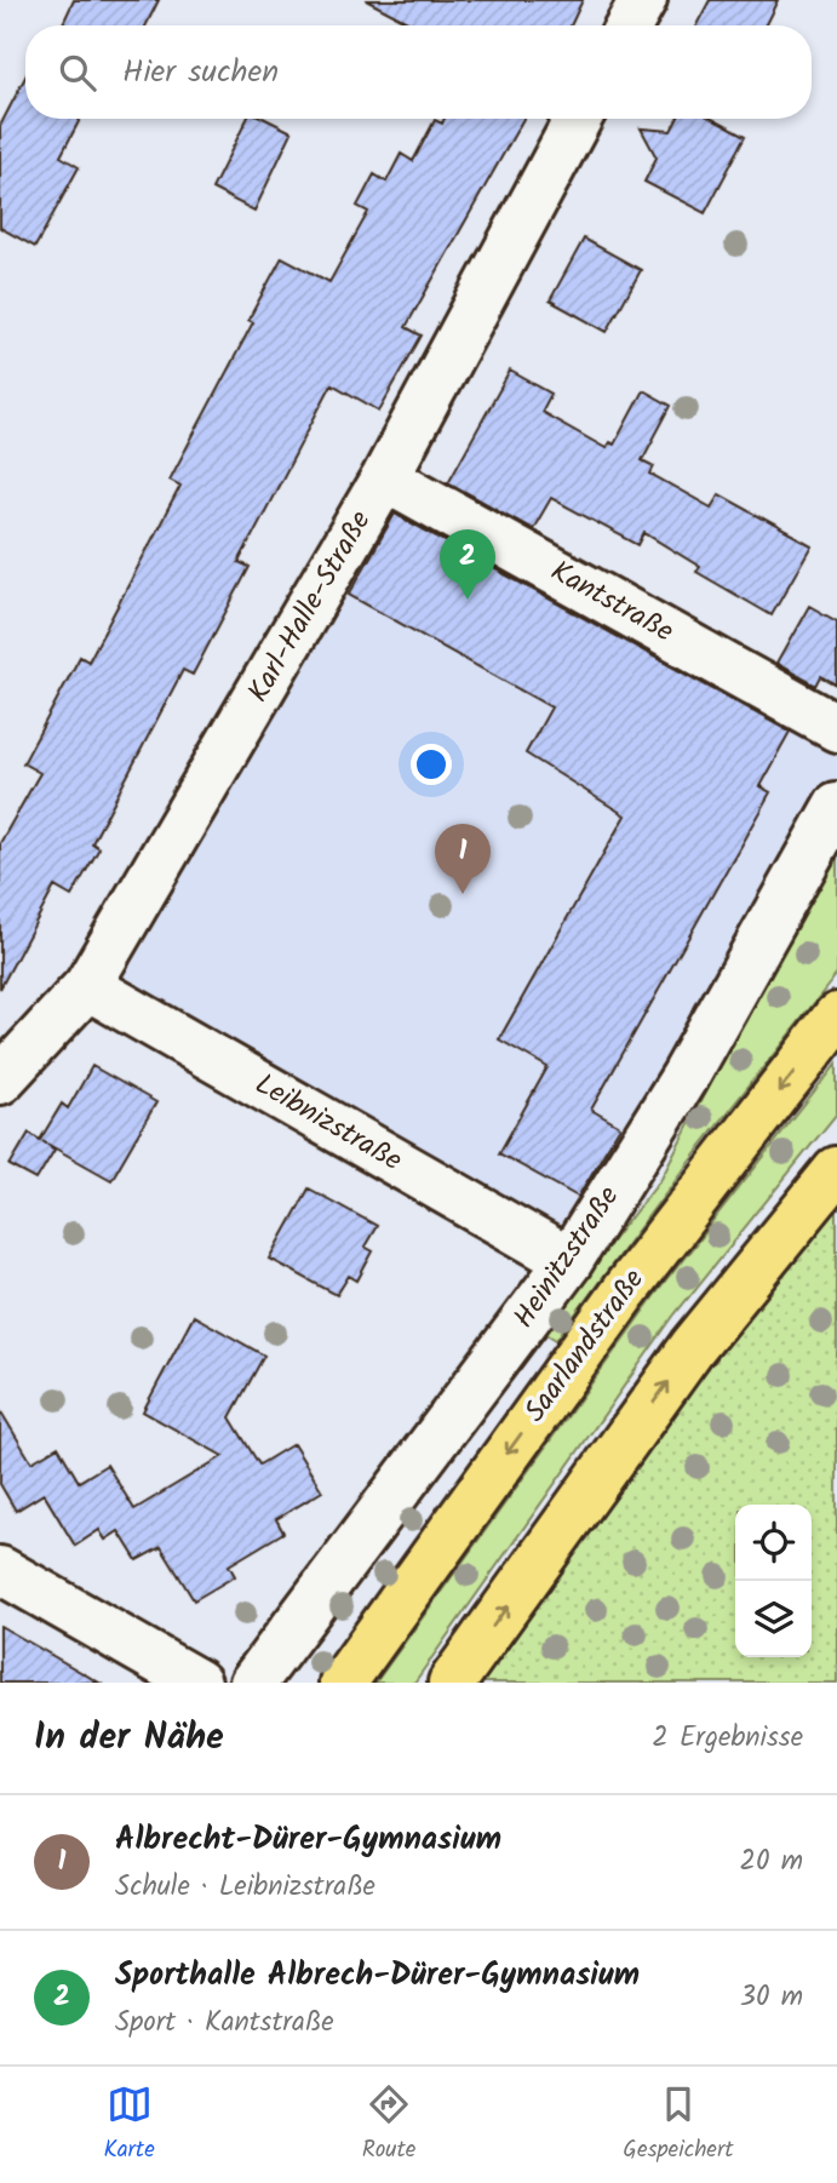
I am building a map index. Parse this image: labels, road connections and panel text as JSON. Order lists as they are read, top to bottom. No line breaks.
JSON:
{"streets":{"highway":["Saarlandstraße"],"street":["Kantstraße","Karl-Halle-Straße","Leibnizstraße","Heinitzstraße"]},"crossings":[["Kantstraße","Karl-Halle-Straße"],["Karl-Halle-Straße","Leibnizstraße"],["Leibnizstraße","Heinitzstraße"]],"page":{"search":"Hier suchen","pins":["2","1"],"heading":["In der Nähe","2 Ergebnisse"],"list":[{"mark":"1","name":"Albrecht-Dürer-Gymnasium","note":"Schule · Leibnizstraße","value":"20 m"},{"mark":"2","name":"Sporthalle Albrech-Dürer-Gymnasium","note":"Sport · Kantstraße","value":"30 m"}],"nav":["Karte","Route","Gespeichert"]}}
